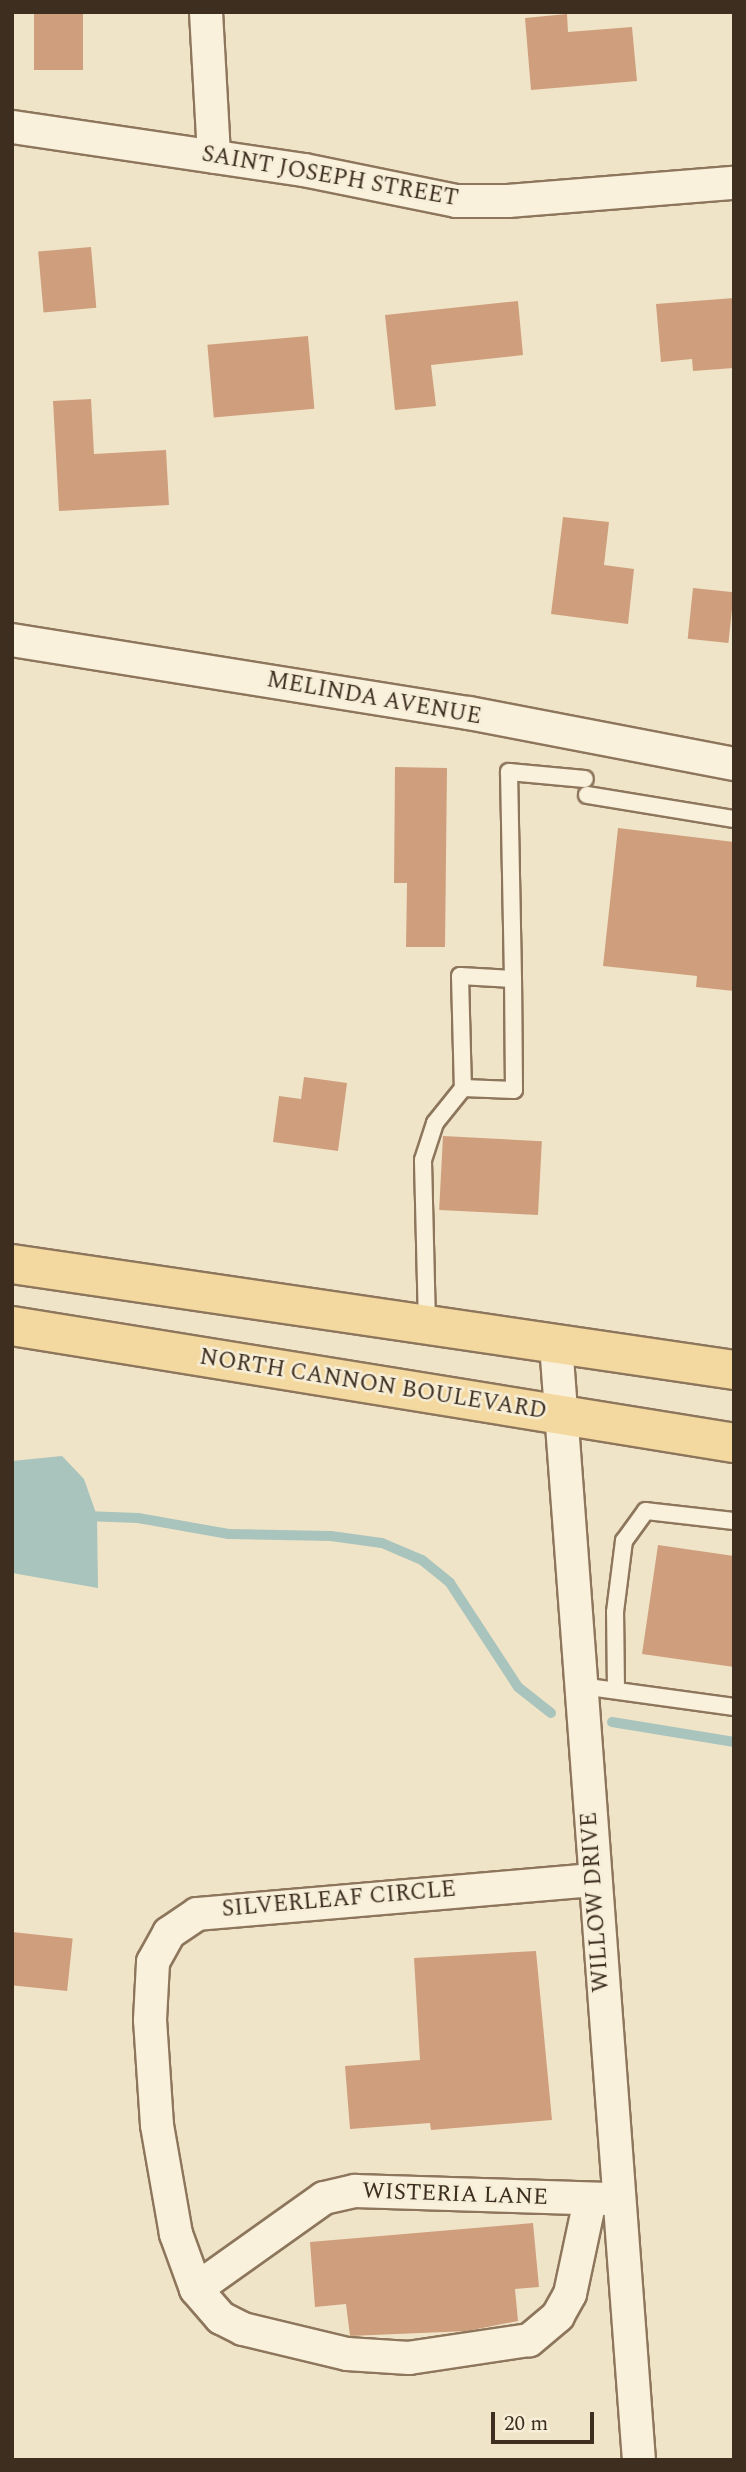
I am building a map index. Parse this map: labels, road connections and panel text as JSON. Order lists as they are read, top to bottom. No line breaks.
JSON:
{"streets":{"main road":["NORTH CANNON BOULEVARD"],"street":["SAINT JOSEPH STREET","MELINDA AVENUE","SILVERLEAF CIRCLE","WILLOW DRIVE","WISTERIA LANE"]},"crossings":[["NORTH CANNON BOULEVARD","WILLOW DRIVE"],["SILVERLEAF CIRCLE","WILLOW DRIVE"],["SILVERLEAF CIRCLE","WISTERIA LANE"],["WILLOW DRIVE","WISTERIA LANE"]],"scale_bar":"20 m"}
